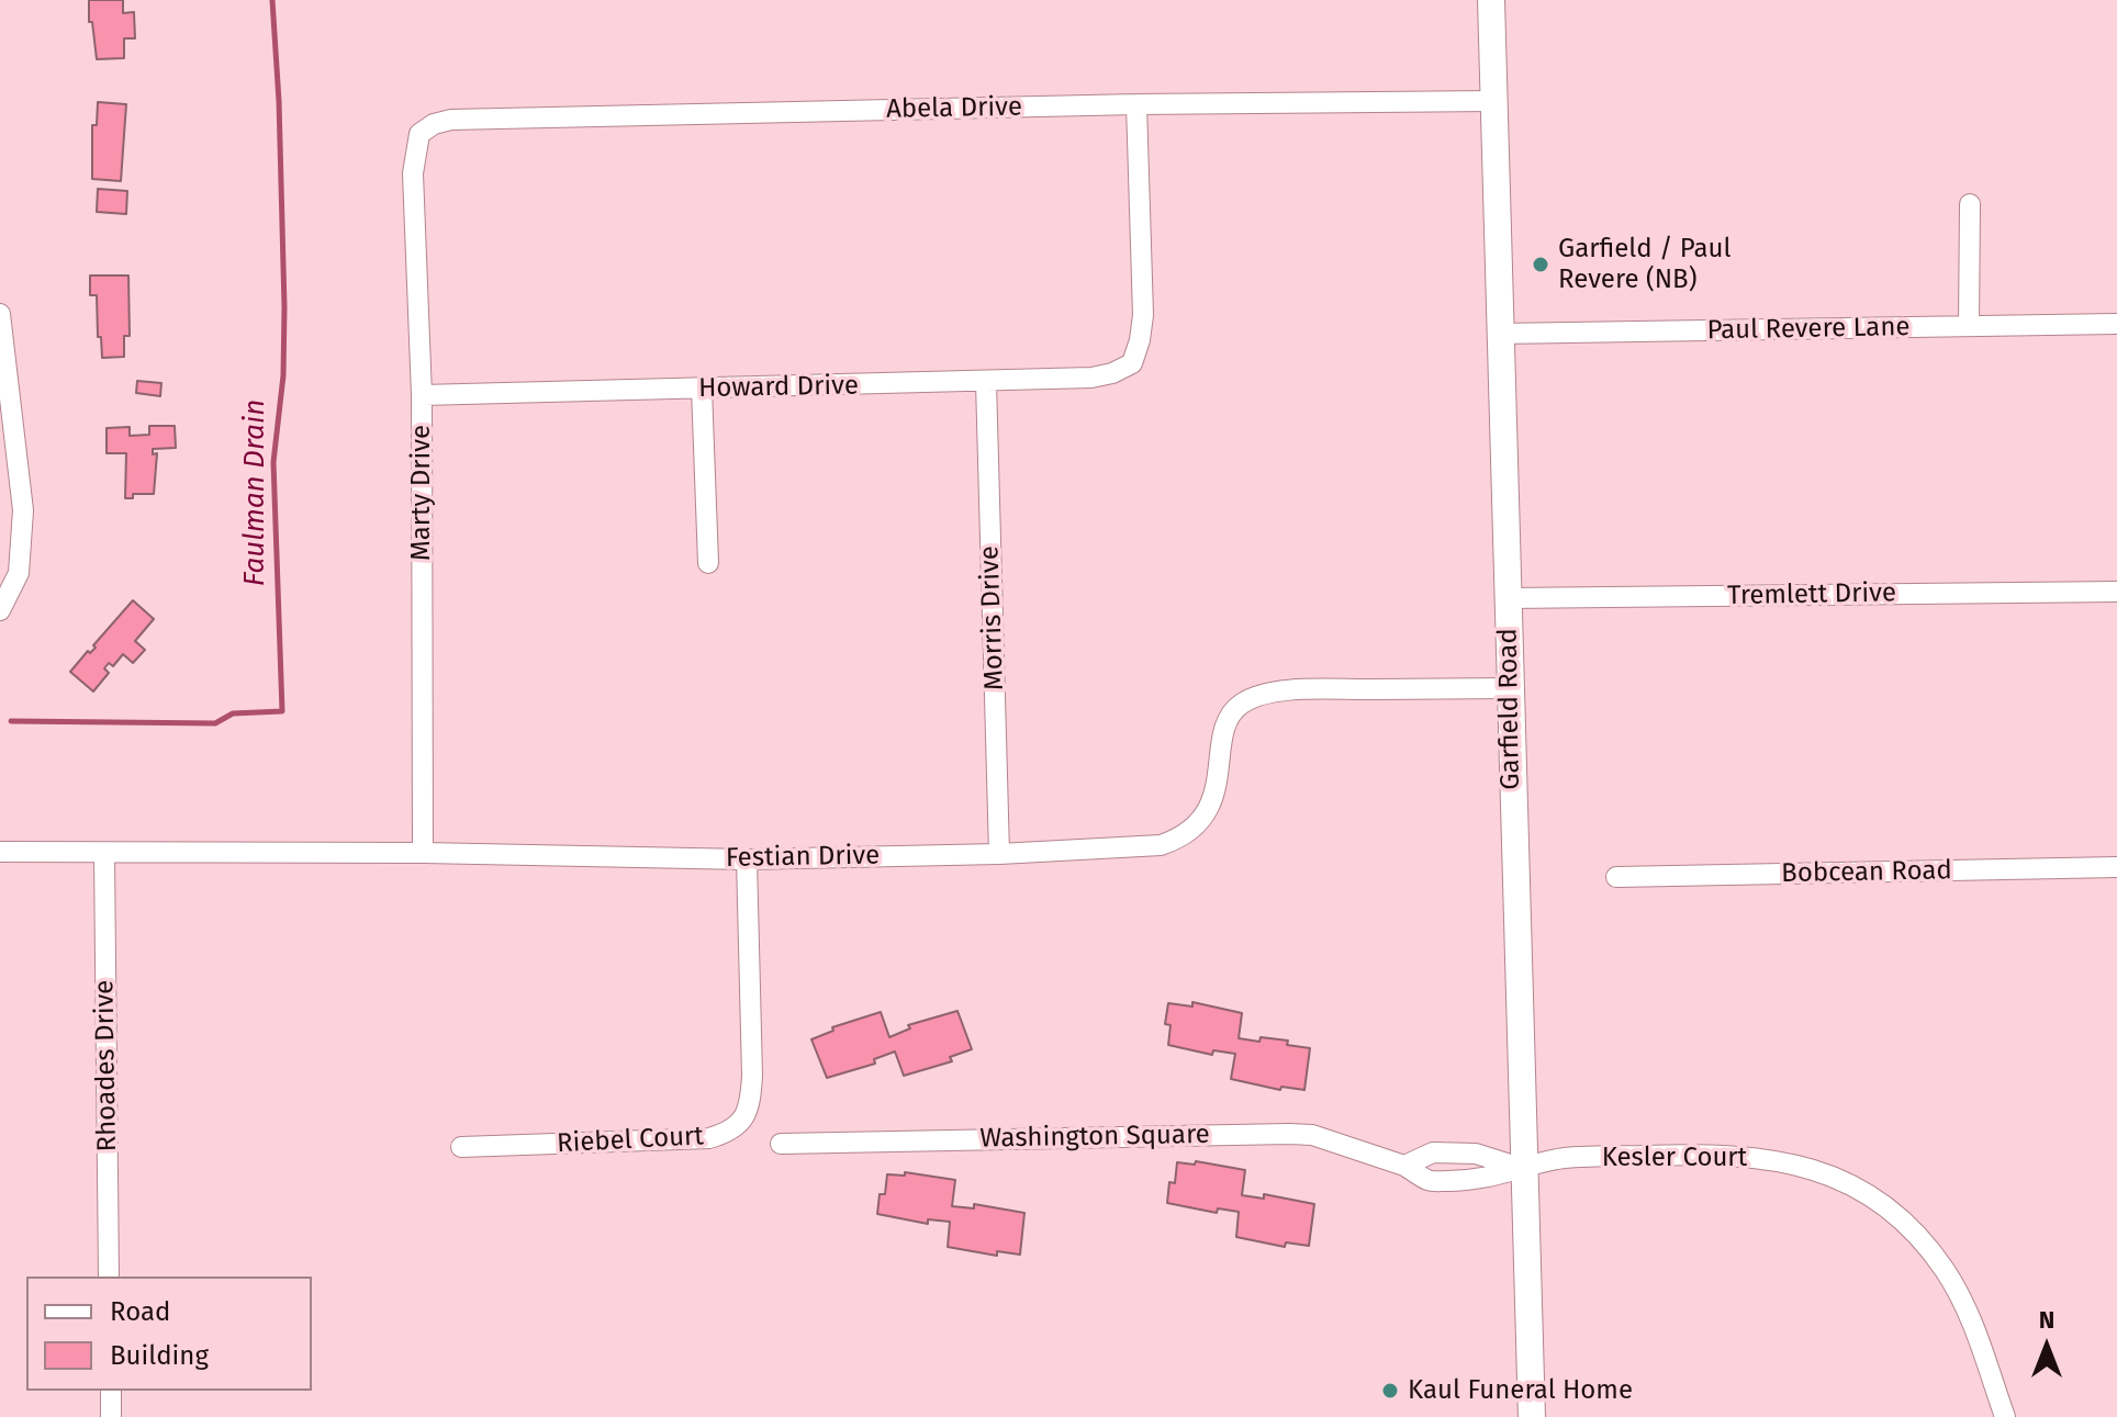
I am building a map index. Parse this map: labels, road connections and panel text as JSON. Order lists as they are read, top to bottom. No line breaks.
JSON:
{"streets":{"main road":["Garfield Road"],"street":["Abela Drive","Paul Revere Lane","Howard Drive","Marty Drive","Tremlett Drive","Morris Drive","Festian Drive","Bobcean Road","Rhoades Drive","Washington Square","Riebel Court","Kesler Court"]},"crossings":[["Abela Drive","Howard Drive"],["Abela Drive","Marty Drive"],["Abela Drive","Garfield Road"],["Paul Revere Lane","Garfield Road"],["Howard Drive","Marty Drive"],["Howard Drive","Morris Drive"],["Marty Drive","Festian Drive"],["Tremlett Drive","Garfield Road"],["Morris Drive","Festian Drive"],["Garfield Road","Festian Drive"],["Garfield Road","Washington Square"],["Garfield Road","Kesler Court"],["Festian Drive","Rhoades Drive"],["Festian Drive","Riebel Court"],["Washington Square","Kesler Court"]],"water":["Faulman Drain"],"places":["Garfield / Paul Revere (NB)","Kaul Funeral Home"],"legend":["Road","Building"],"north":"top"}
